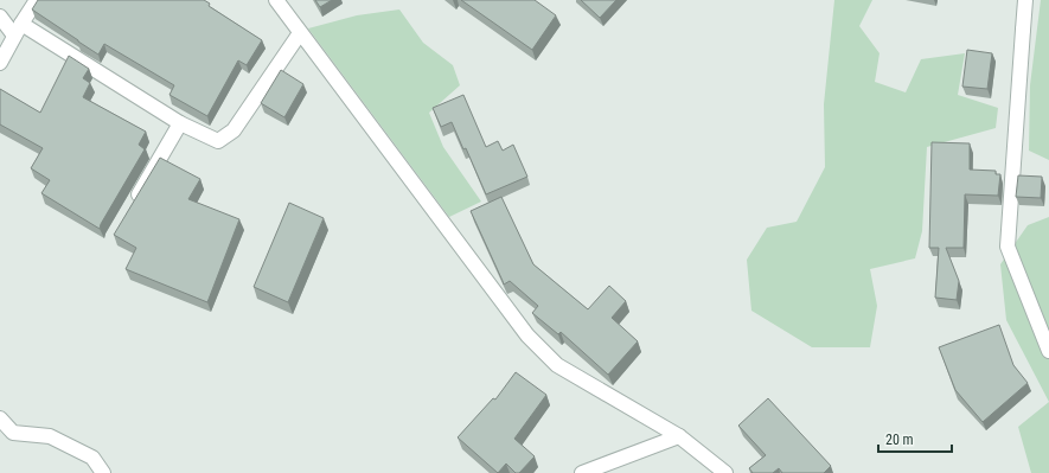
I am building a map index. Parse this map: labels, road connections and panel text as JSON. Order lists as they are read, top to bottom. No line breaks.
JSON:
{"scale_bar":"20 m"}
